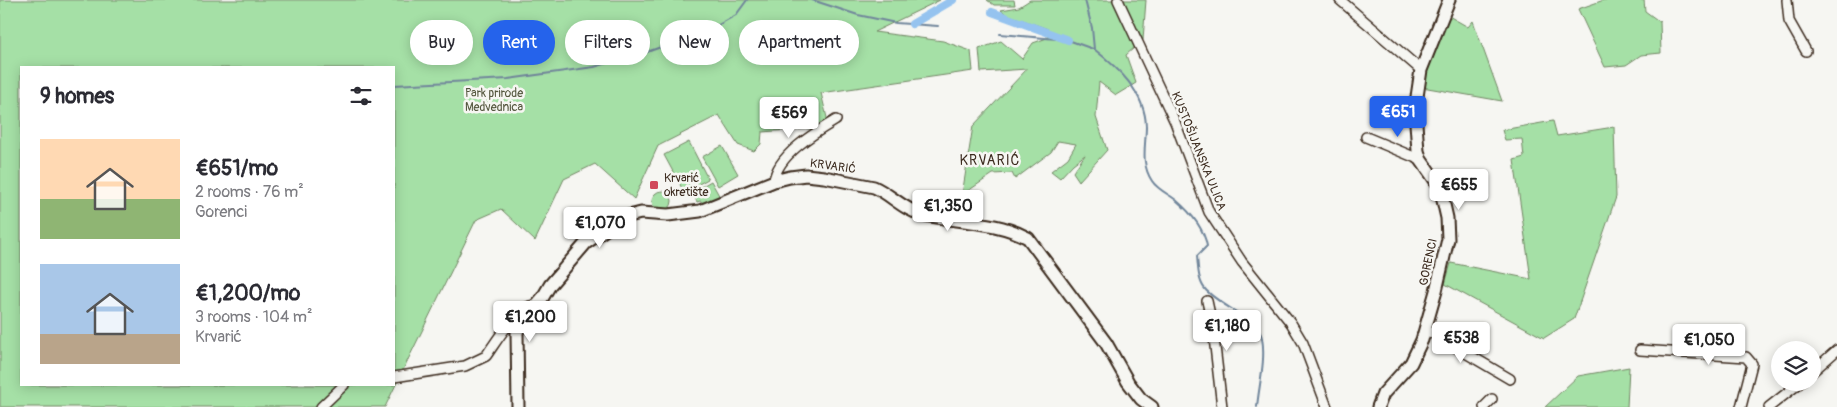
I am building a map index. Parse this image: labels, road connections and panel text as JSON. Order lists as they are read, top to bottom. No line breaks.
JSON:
{"streets":{"street":["KUSTOŠIJANSKA ULICA","KRVARIĆ","GORENCI"]},"districts":["KRVARIĆ"],"parks":["Park prirode Medvednica"],"places":{"transit":["Krvarić okretište"]},"page":{"chip":["Buy","Rent","Filters","New","Apartment"],"heading":"9 homes","price":["€651","€569","€655","€1,350","€1,070","€1,200","€1,180","€538","€1,050"],"list":[{"name":"€651/mo","note":"2 rooms · 76 m² · Gorenci"},{"name":"€1,200/mo","note":"3 rooms · 104 m² · Krvarić"}]}}
